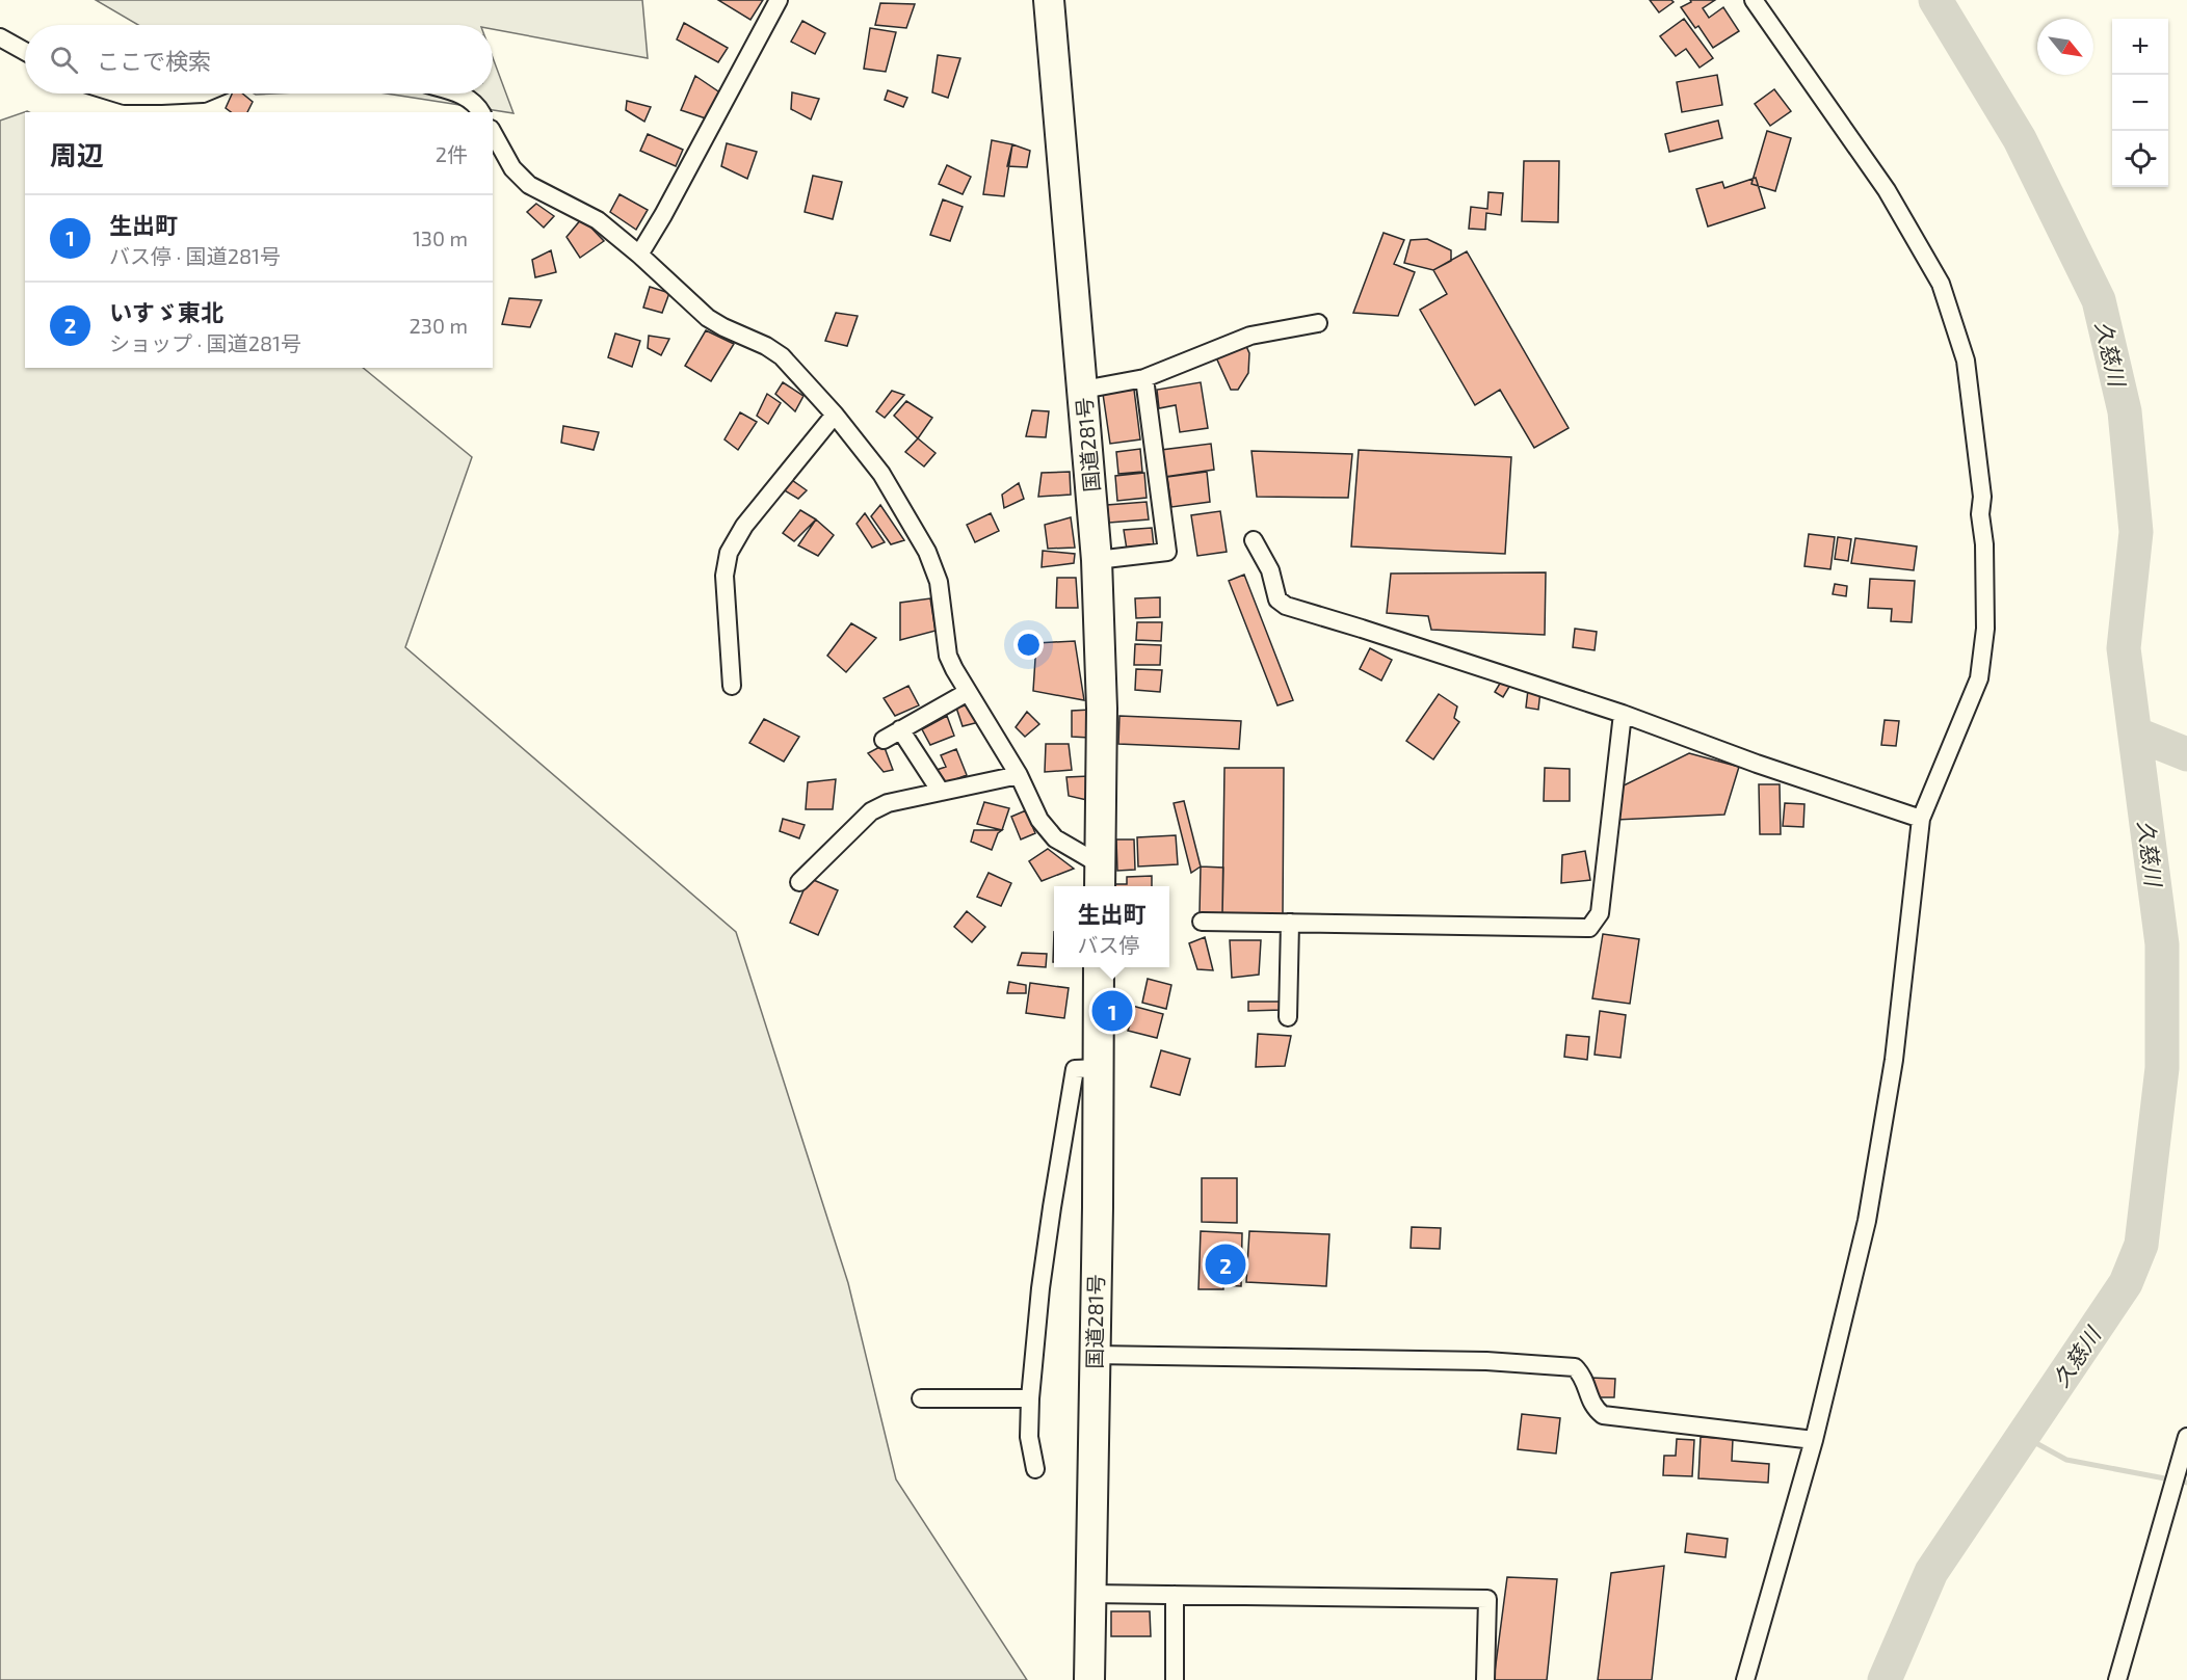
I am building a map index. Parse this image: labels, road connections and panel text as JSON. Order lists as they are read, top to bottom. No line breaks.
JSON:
{"streets":{"highway":["国道281号"]},"water":["久慈川"],"north":"bottom right","page":{"map_buttons":["+","−"],"search":"ここで検索","heading":["周辺","2件"],"list":[{"mark":"1","name":"生出町","note":"バス停 · 国道281号","value":"130 m"},{"mark":"2","name":"いすゞ東北","note":"ショップ · 国道281号","value":"230 m"}],"popup":["生出町","バス停"],"pins":["1","2"]}}
